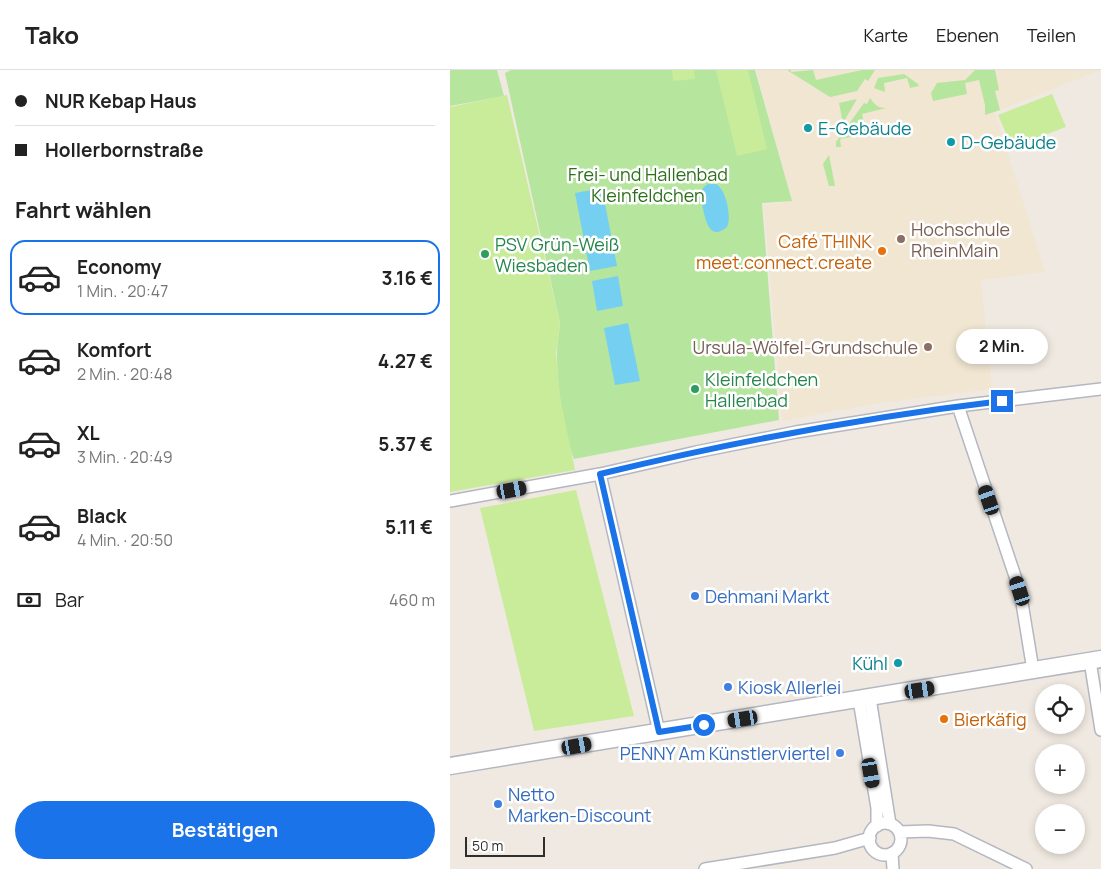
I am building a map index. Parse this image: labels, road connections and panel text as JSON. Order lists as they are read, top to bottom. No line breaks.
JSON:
{"parks":["Frei- und Hallenbad Kleinfeldchen"],"places":["E-Gebäude","D-Gebäude","Hochschule RheinMain","Café THINK meet.connect.create","PSV Grün-Weiß Wiesbaden","Ursula-Wölfel-Grundschule","Kleinfeldchen Hallenbad","Dehmani Markt","Kühl","Kiosk Allerlei","Bierkäfig","PENNY Am Künstlerviertel","Netto Marken-Discount"],"scale_bar":"50 m","page":{"header":"Tako","nav":["Karte","Ebenen","Teilen"],"banner":["NUR Kebap Haus","Hollerbornstraße"],"heading":"Fahrt wählen","list":[{"name":"Economy","note":"1 Min. · 20:47","value":"3.16 €"},{"name":"Komfort","note":"2 Min. · 20:48","value":"4.27 €"},{"name":"XL","note":"3 Min. · 20:49","value":"5.37 €"},{"name":"Black","note":"4 Min. · 20:50","value":"5.11 €"}],"bubble":"2 Min.","pay":["Bar","460 m"],"map_buttons":["+","−"],"buttons":"Bestätigen","scale":"50 m"}}
